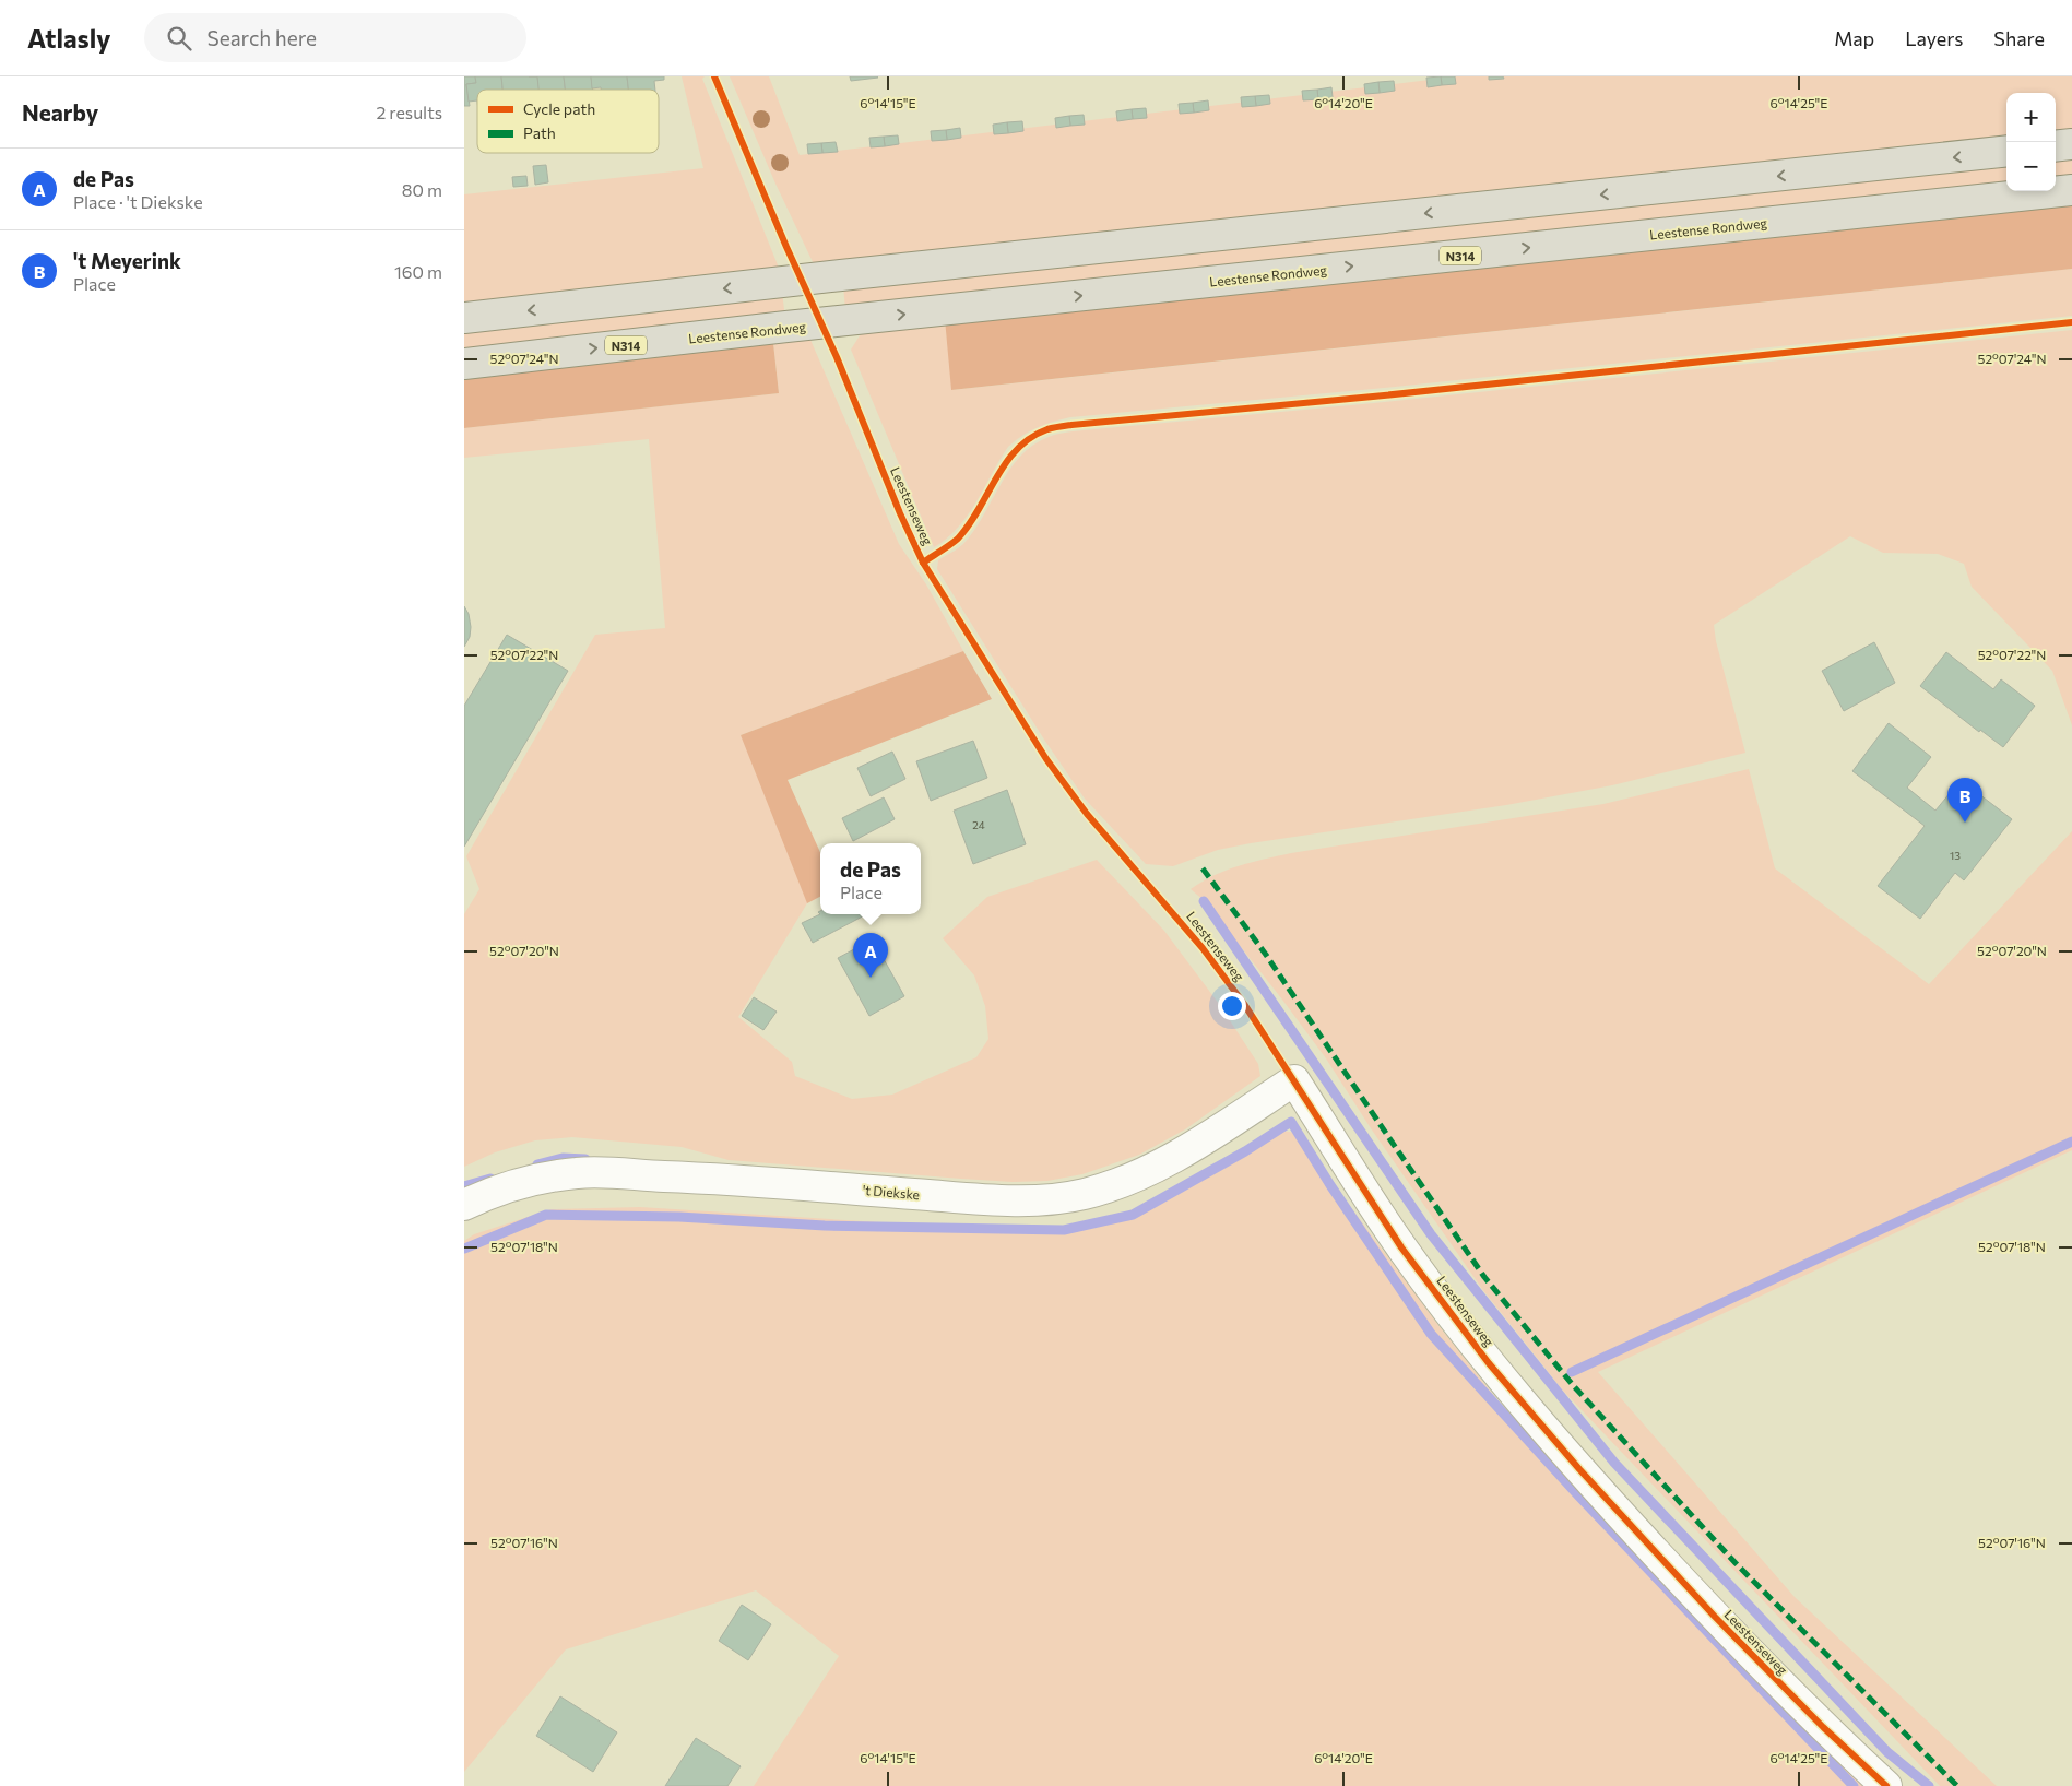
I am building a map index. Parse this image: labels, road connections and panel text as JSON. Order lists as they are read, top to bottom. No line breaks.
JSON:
{"streets":{"main road":["Leestense Rondweg","N314"],"street":["Leestenseweg","'t Diekske"]},"crossings":[["Leestenseweg","'t Diekske"]],"house_numbers":["24","13"],"legend":["Cycle path","Path"],"page":{"header":"Atlasly","search":"Search here","nav":["Map","Layers","Share"],"heading":["Nearby","2 results"],"map_buttons":["+","−"],"list":[{"mark":"A","name":"de Pas","note":"Place · 't Diekske","value":"80 m"},{"mark":"B","name":"'t Meyerink","note":"Place","value":"160 m"}],"pins":["B","A"],"popup":["de Pas","Place"]},"coordinates":["6°14'15\"E","6°14'20\"E","6°14'25\"E","52°07'24\"N","52°07'22\"N","52°07'20\"N","52°07'18\"N","52°07'16\"N"]}
